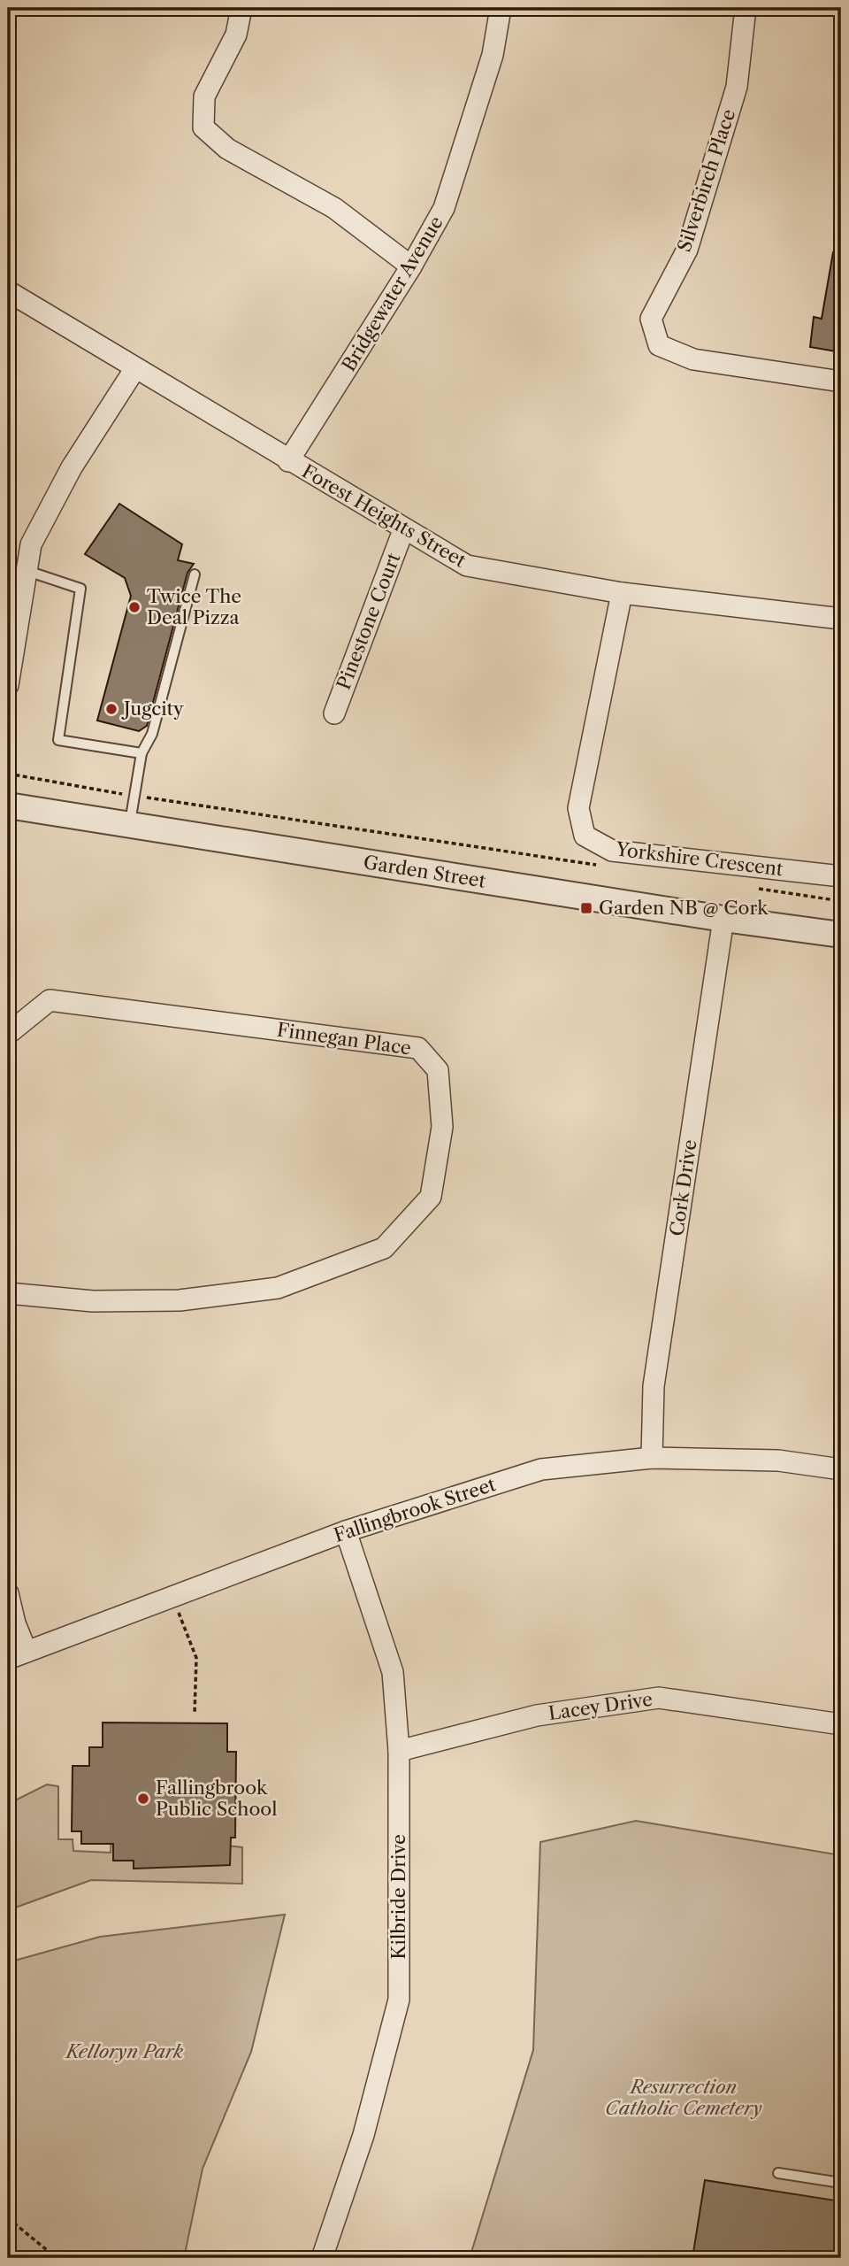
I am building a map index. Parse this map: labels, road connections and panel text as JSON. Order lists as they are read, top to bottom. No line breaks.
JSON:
{"streets":{"street":["Silverbirch Place","Bridgewater Avenue","Forest Heights Street","Pinestone Court","Yorkshire Crescent","Garden Street","Finnegan Place","Cork Drive","Fallingbrook Street","Lacey Drive","Kilbride Drive"]},"crossings":[["Bridgewater Avenue","Forest Heights Street"],["Forest Heights Street","Pinestone Court"],["Forest Heights Street","Yorkshire Crescent"],["Garden Street","Cork Drive"],["Cork Drive","Fallingbrook Street"],["Fallingbrook Street","Kilbride Drive"],["Lacey Drive","Kilbride Drive"]],"parks":["Kelloryn Park","Resurrection Catholic Cemetery"],"places":{"other":["Twice The Deal Pizza","Jugcity","Fallingbrook Public School"],"transit":["Garden NB @ Cork"]}}
